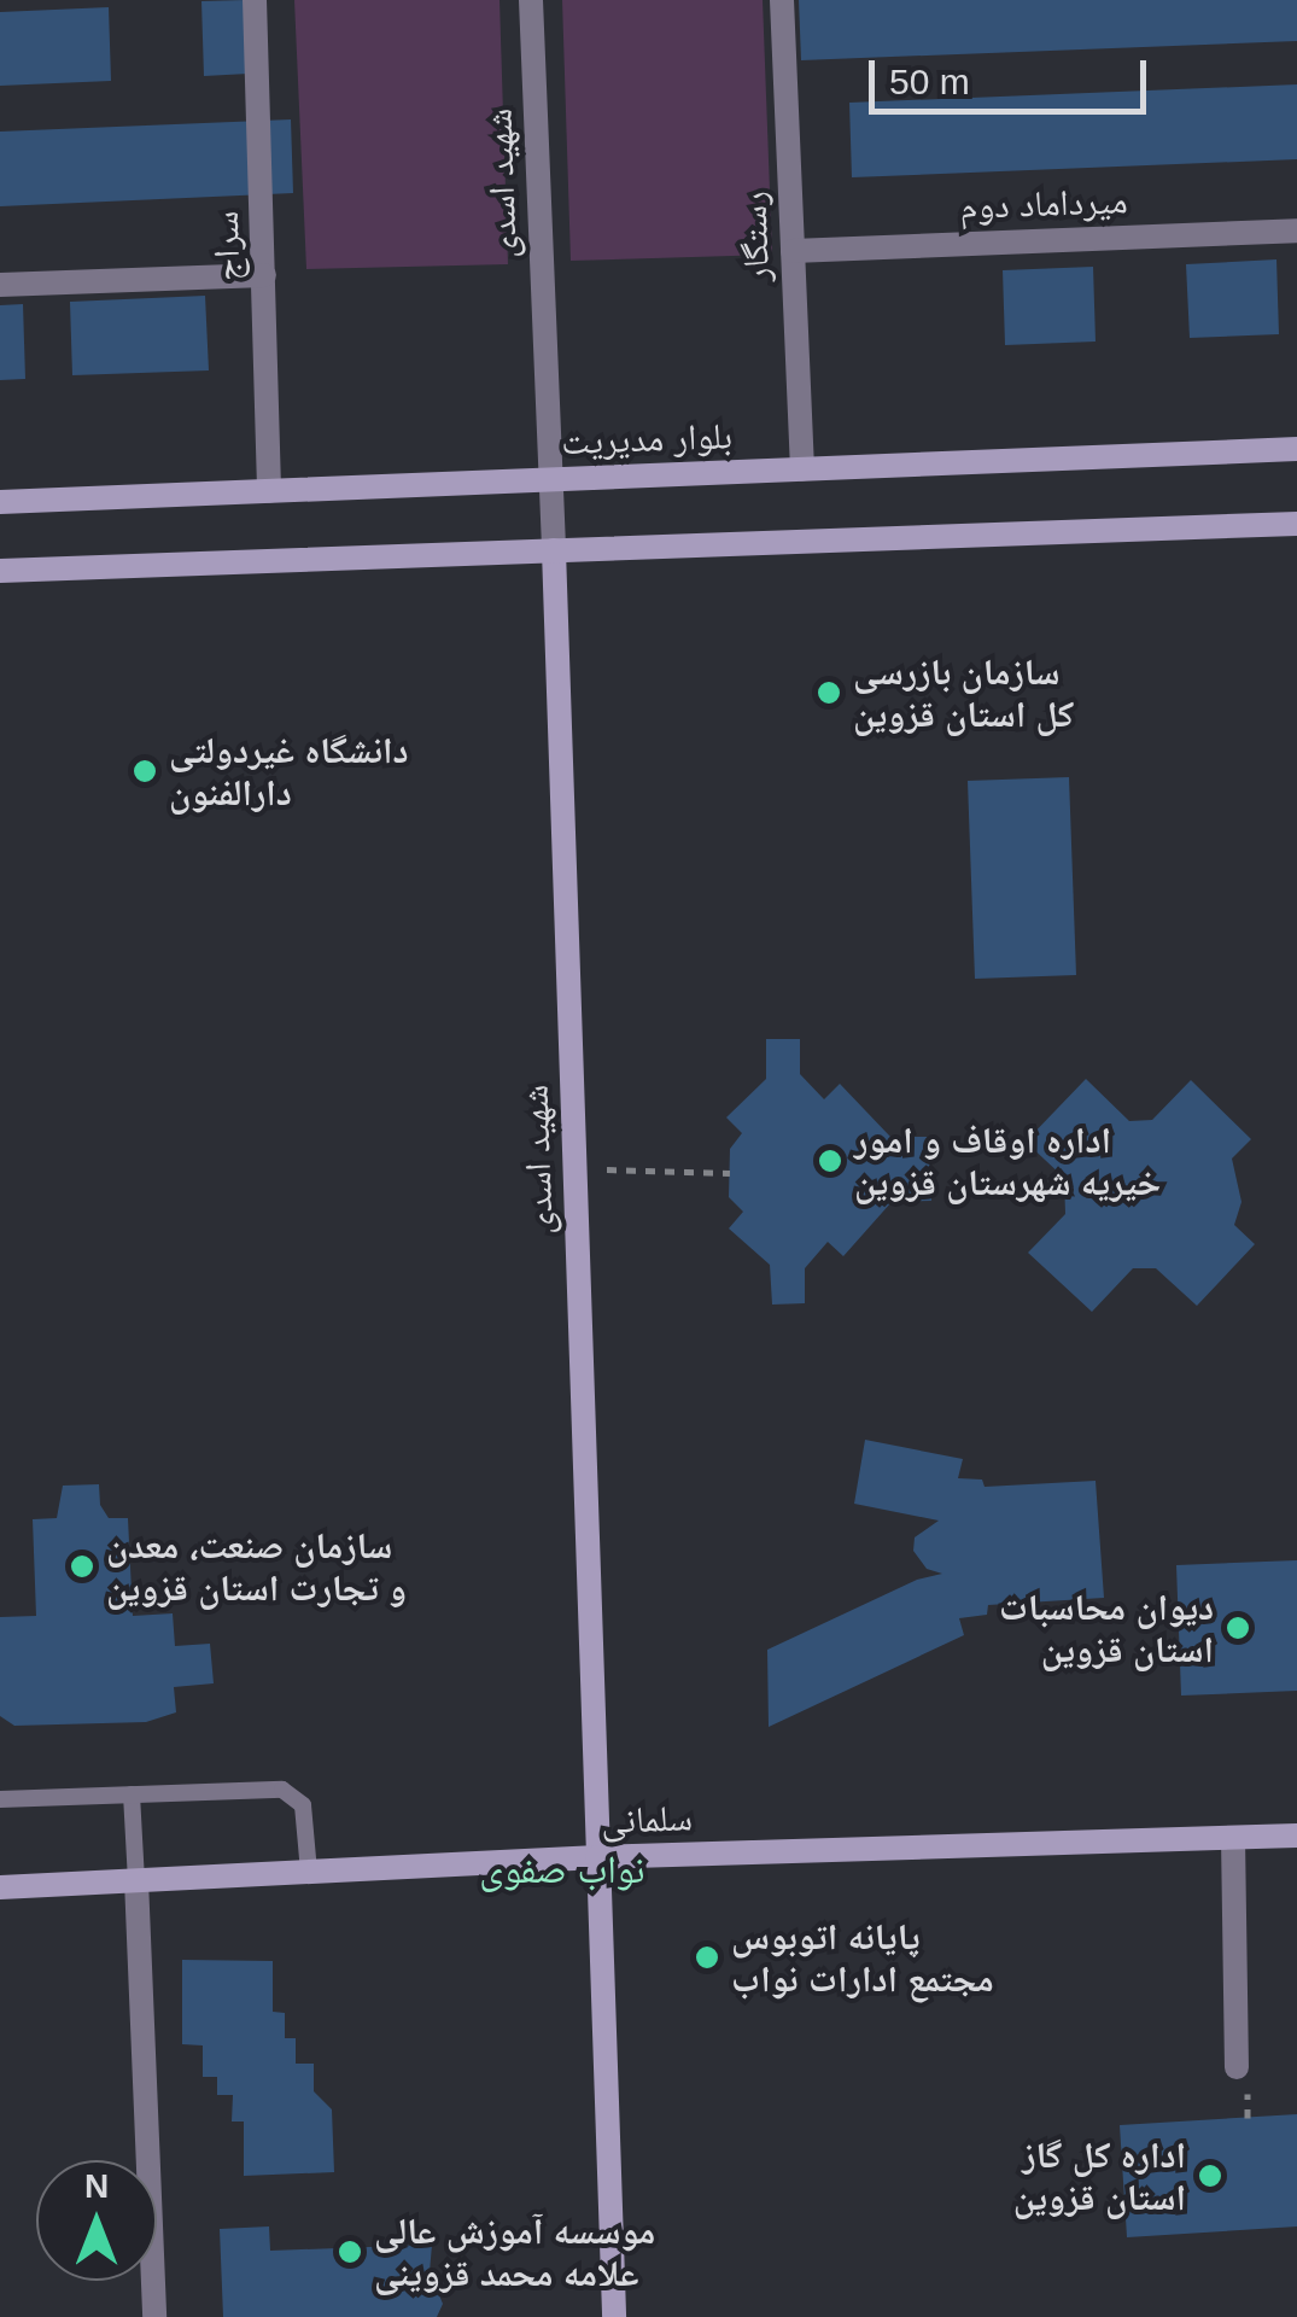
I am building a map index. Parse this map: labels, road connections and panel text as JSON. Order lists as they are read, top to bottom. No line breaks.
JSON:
{"streets":{"street":["شهید اسدی","میرداماد دوم","رستگار","سراج","بلوار مدیریت","سلمانی"]},"crossings":[["شهید اسدی","بلوار مدیریت"],["شهید اسدی","سلمانی"],["میرداماد دوم","رستگار"],["رستگار","بلوار مدیریت"],["سراج","بلوار مدیریت"]],"districts":["نواب صفوی"],"places":["سازمان بازرسی کل استان قزوین","دانشگاه غیردولتی دارالفنون","اداره اوقاف و امور خیریه شهرستان قزوین","سازمان صنعت، معدن و تجارت استان قزوین","دیوان محاسبات استان قزوین","پایانه اتوبوس مجتمع ادارات نواب","اداره کل گاز استان قزوین","موسسه آموزش عالی علامه محمد قزوینی"],"scale_bar":"50 m","north":"top"}
